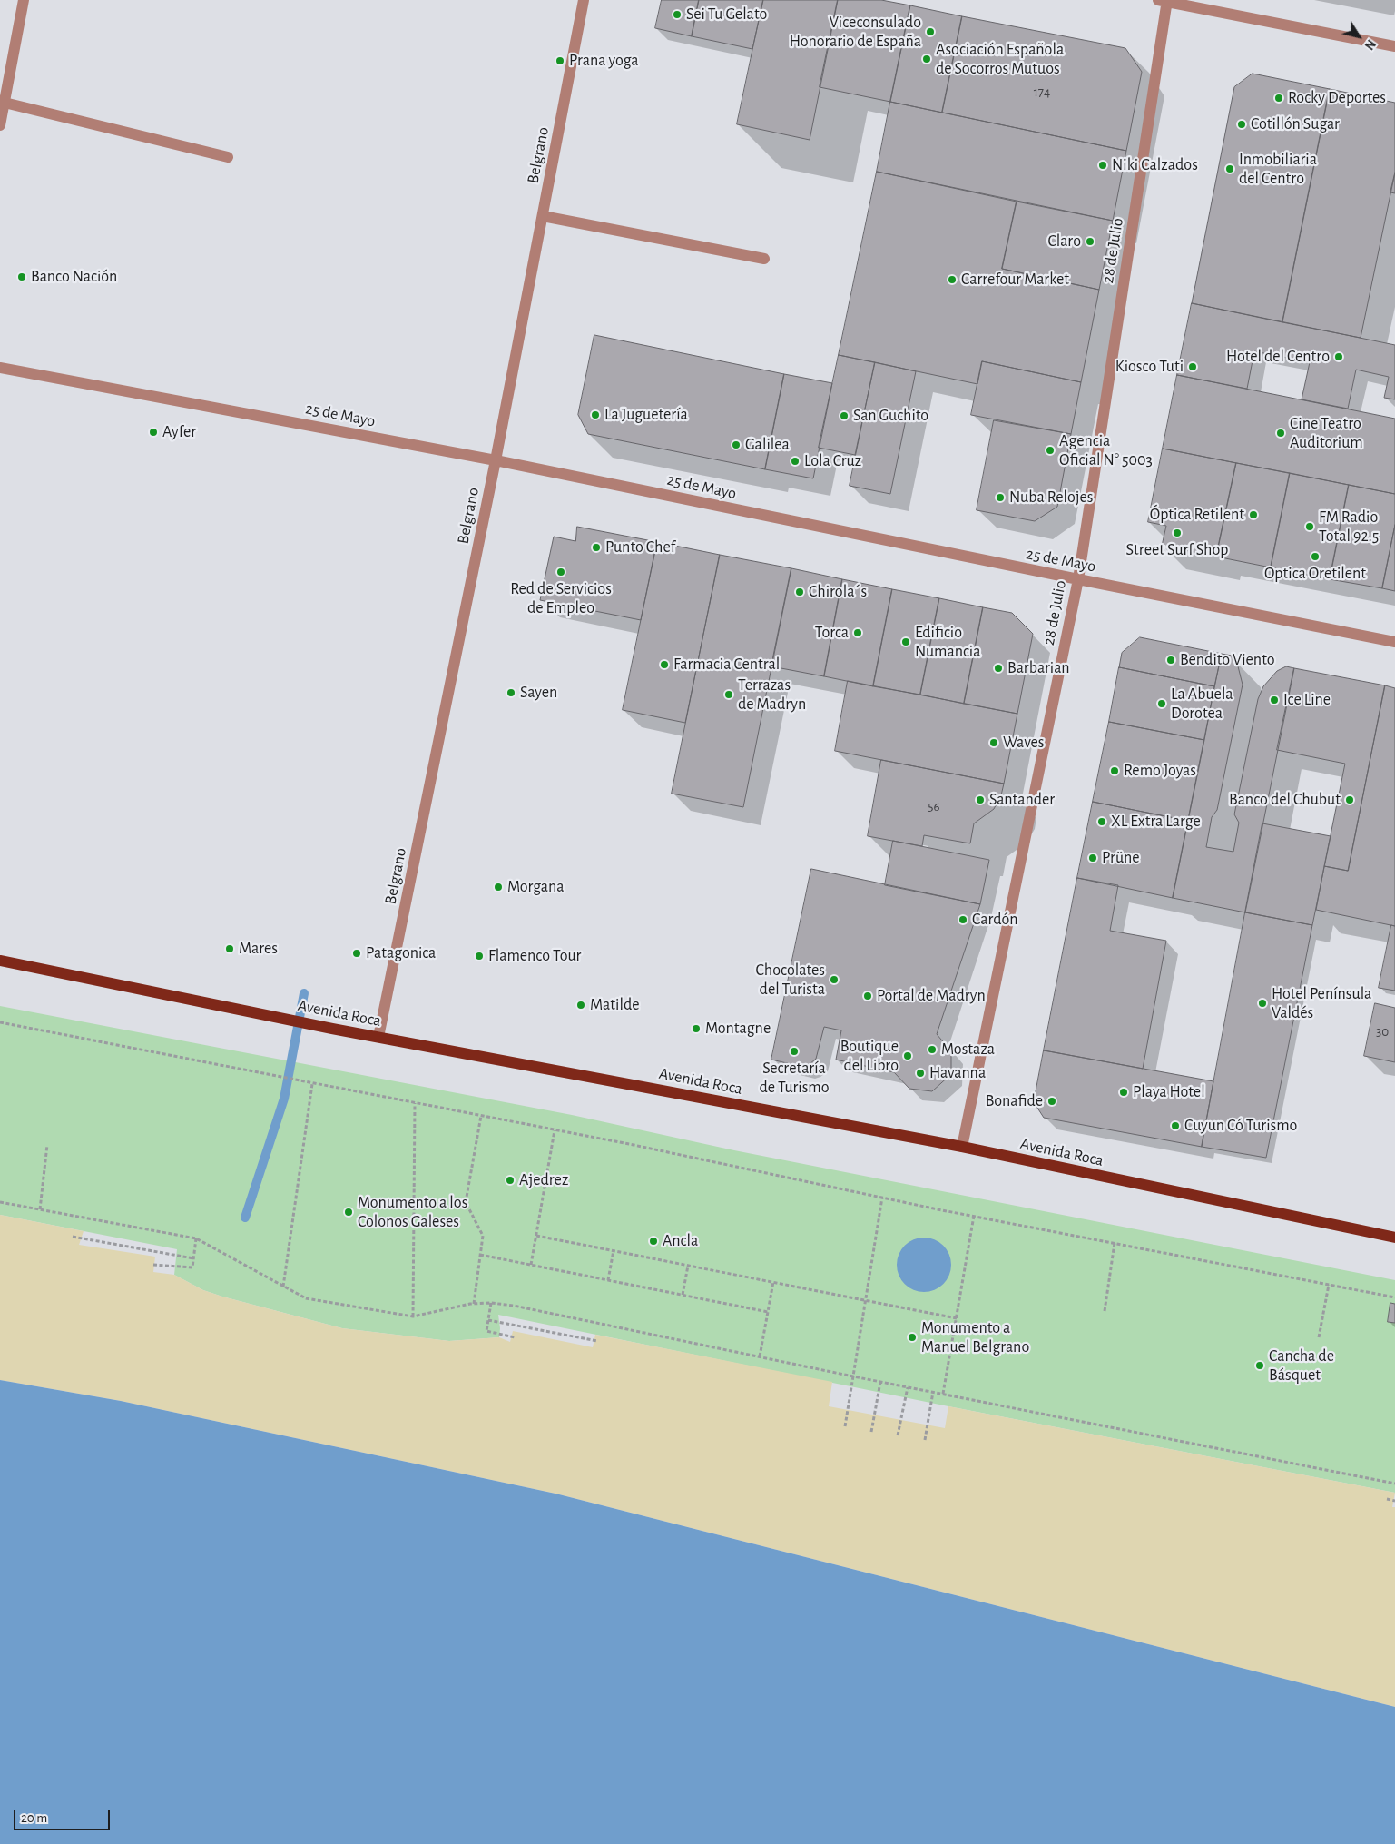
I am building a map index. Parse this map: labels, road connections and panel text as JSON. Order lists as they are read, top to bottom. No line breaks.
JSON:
{"streets":{"main road":["Avenida Roca"],"street":["Belgrano","28 de Julio","25 de Mayo"]},"crossings":[["Belgrano","25 de Mayo"],["Belgrano","Avenida Roca"],["28 de Julio","25 de Mayo"],["28 de Julio","Avenida Roca"]],"places":["Sei Tu Gelato","Viceconsulado Honorario de España","Asociación Española de Socorros Mutuos","Prana yoga","Rocky Deportes","Cotillón Sugar","Niki Calzados","Inmobiliaria del Centro","Claro","Banco Nación","Carrefour Market","Hotel del Centro","Kiosco Tuti","La Juguetería","San Guchito","Ayfer","Cine Teatro Auditorium","Galilea","Agencia Oficial N° 5003","Lola Cruz","Nuba Relojes","Óptica Retilent","FM Radio Total 92.5","Street Surf Shop","Punto Chef","Optica Oretilent","Red de Servicios de Empleo","Chirola´s","Torca","Edificio Numancia","Bendito Viento","Farmacia Central","Barbarian","Sayen","Terrazas de Madryn","Ice Line","La Abuela Dorotea","Waves","Remo Joyas","Santander","Banco del Chubut","XL Extra Large","Prüne","Morgana","Cardón","Mares","Patagonica","Flamenco Tour","Chocolates del Turista","Portal de Madryn","Hotel Península Valdés","Matilde","Montagne","Mostaza","Secretaría de Turismo","Boutique del Libro","Havanna","Playa Hotel","Bonafide","Cuyun Có Turismo","Ajedrez","Monumento a los Colonos Galeses","Ancla","Monumento a Manuel Belgrano","Cancha de Básquet"],"house_numbers":["174","56","30"],"scale_bar":"20 m","north":"bottom right"}
